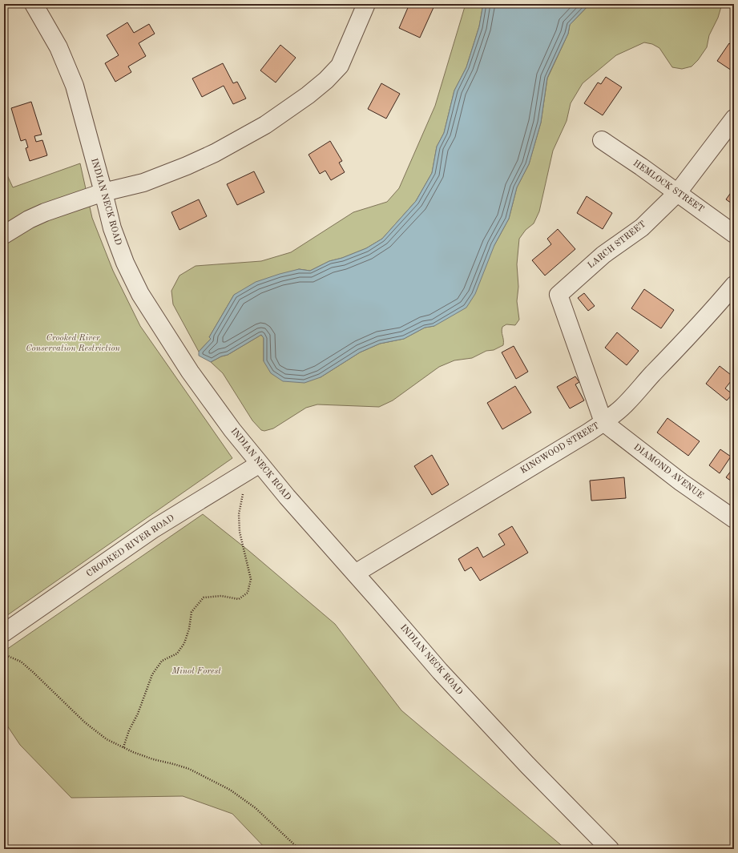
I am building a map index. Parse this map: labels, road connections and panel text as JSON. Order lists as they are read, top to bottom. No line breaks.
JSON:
{"streets":{"street":["HEMLOCK STREET","INDIAN NECK ROAD","LARCH STREET","KINGWOOD STREET","DIAMOND AVENUE","CROOKED RIVER ROAD"]},"crossings":[["HEMLOCK STREET","LARCH STREET"],["INDIAN NECK ROAD","KINGWOOD STREET"],["INDIAN NECK ROAD","CROOKED RIVER ROAD"],["LARCH STREET","KINGWOOD STREET"],["LARCH STREET","DIAMOND AVENUE"],["KINGWOOD STREET","DIAMOND AVENUE"]],"parks":["Crooked River Conservation Restriction","Minot Forest"]}
